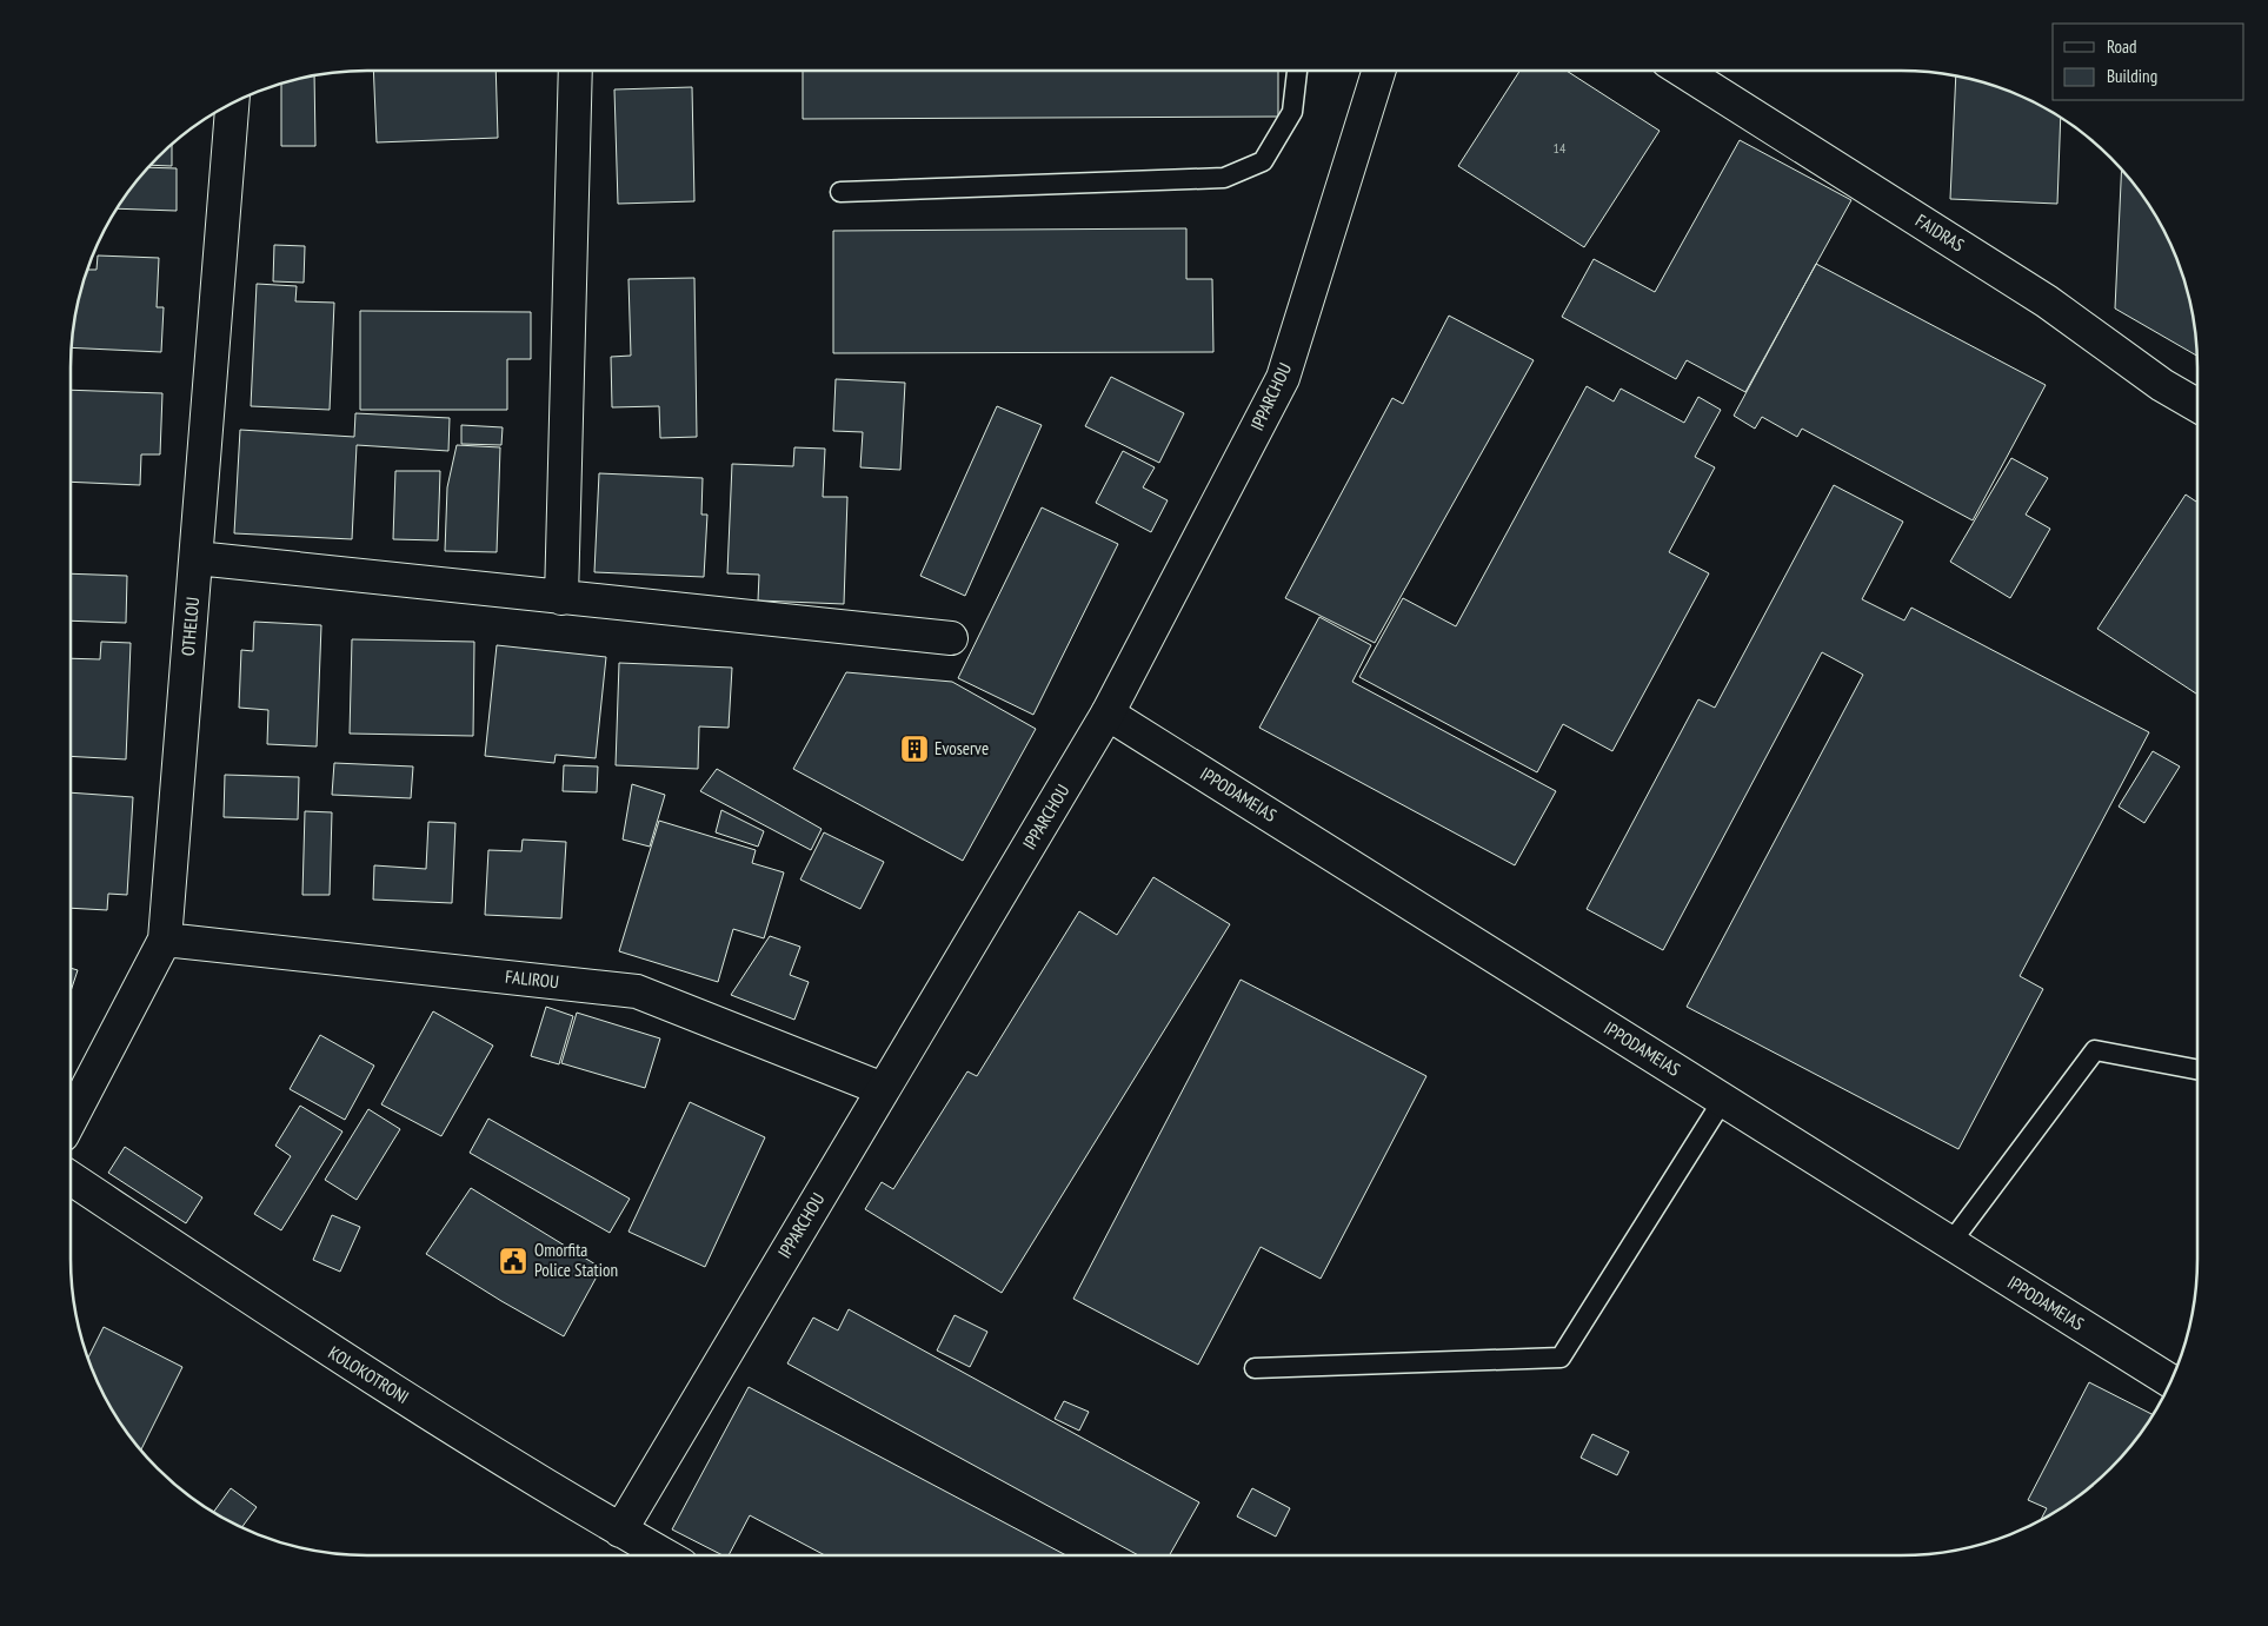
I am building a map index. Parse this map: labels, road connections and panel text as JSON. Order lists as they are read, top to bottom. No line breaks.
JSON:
{"streets":{"street":["FAIDRAS","IPPARCHOU","OTHELOU","IPPODAMEIAS","FALIROU","KOLOKOTRONI"]},"crossings":[["IPPARCHOU","IPPODAMEIAS"],["IPPARCHOU","FALIROU"],["IPPARCHOU","KOLOKOTRONI"],["OTHELOU","FALIROU"]],"places":{"building":["Evoserve"],"public building":["Omorfita Police Station"]},"house_numbers":["14"],"legend":["Road","Building"]}
